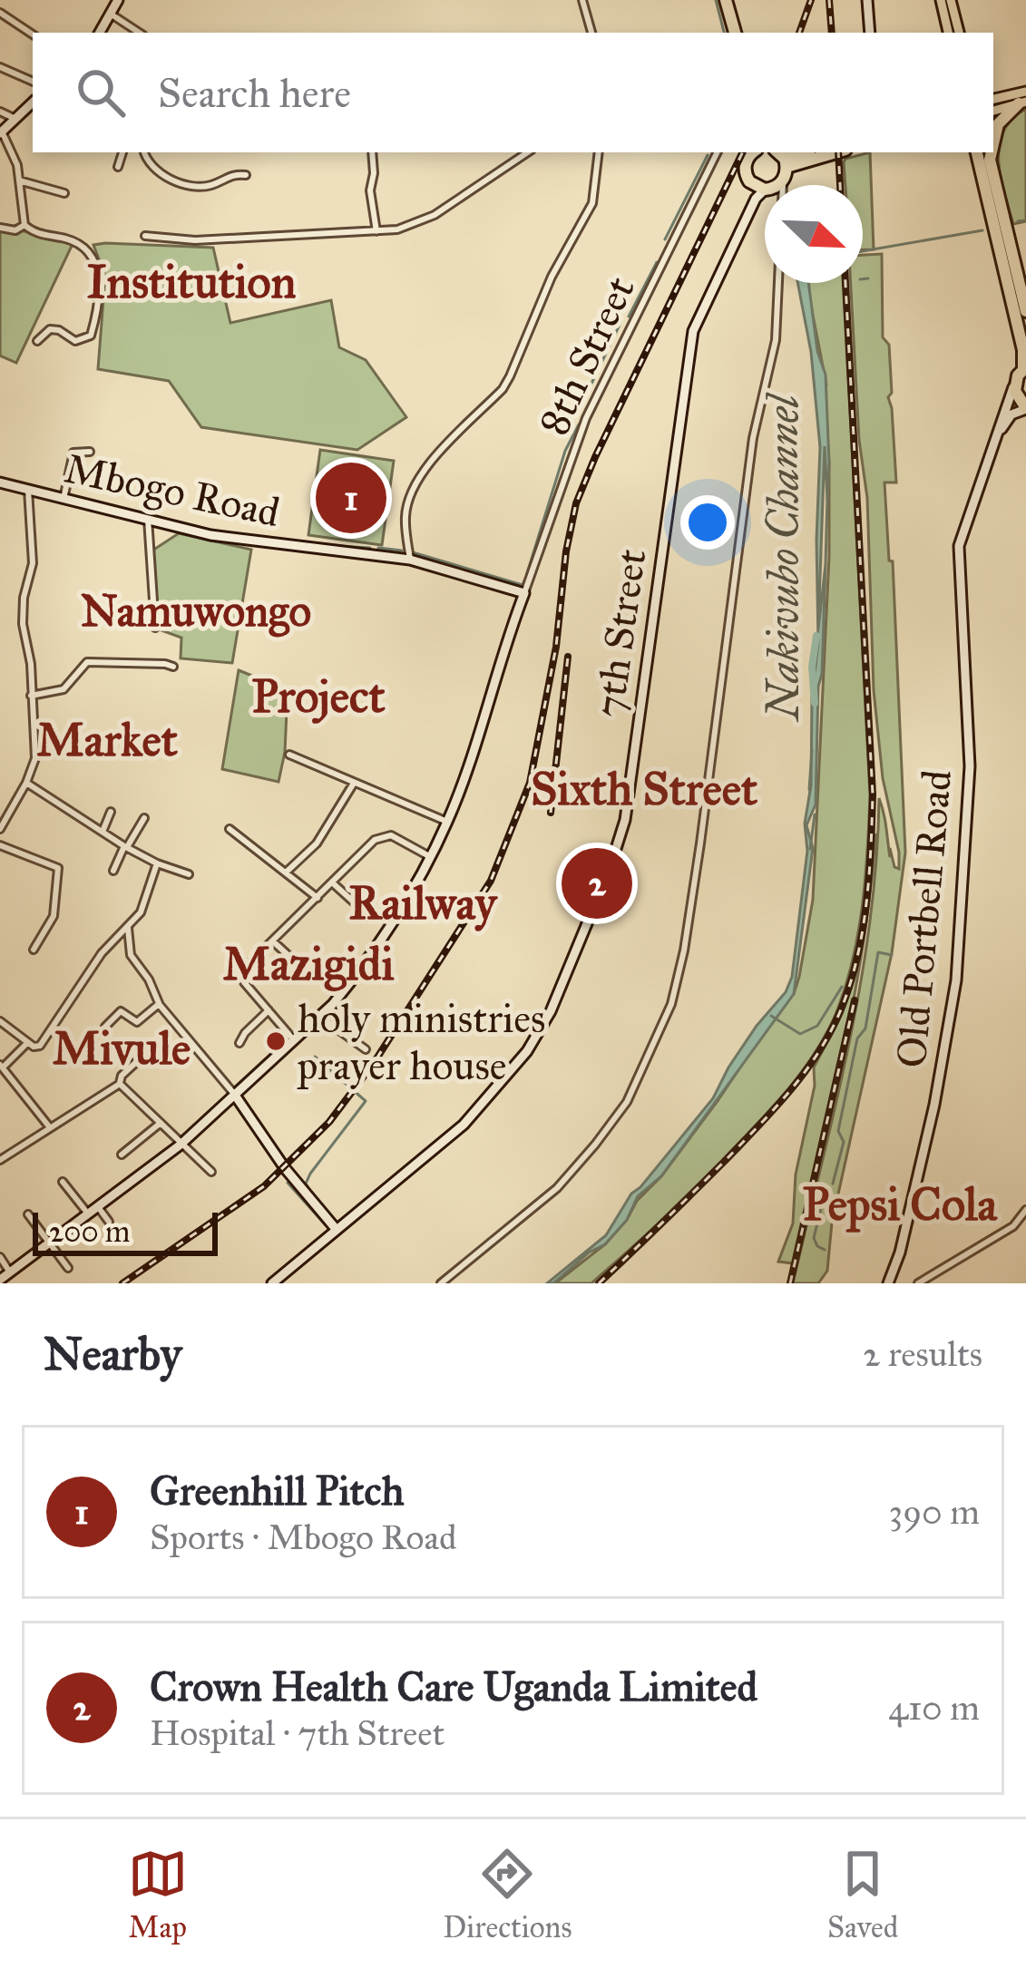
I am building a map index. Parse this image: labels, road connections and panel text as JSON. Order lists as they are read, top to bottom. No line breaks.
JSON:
{"streets":{"street":["8th Street","Mbogo Road","7th Street","Old Portbell Road"]},"crossings":[["8th Street","Mbogo Road"]],"districts":["Institution","Namuwongo","Project","Market","Sixth Street","Railway","Mazigidi","Mivule","Pepsi Cola"],"water":["Nakivubo Channel"],"places":["holy ministries prayer house"],"scale_bar":"200 m","north":"bottom right","page":{"search":"Search here","pins":["1","2"],"scale":"200 m","heading":["Nearby","2 results"],"list":[{"mark":"1","name":"Greenhill Pitch","note":"Sports · Mbogo Road","value":"390 m"},{"mark":"2","name":"Crown Health Care Uganda Limited","note":"Hospital · 7th Street","value":"410 m"}],"nav":["Map","Directions","Saved"]}}
